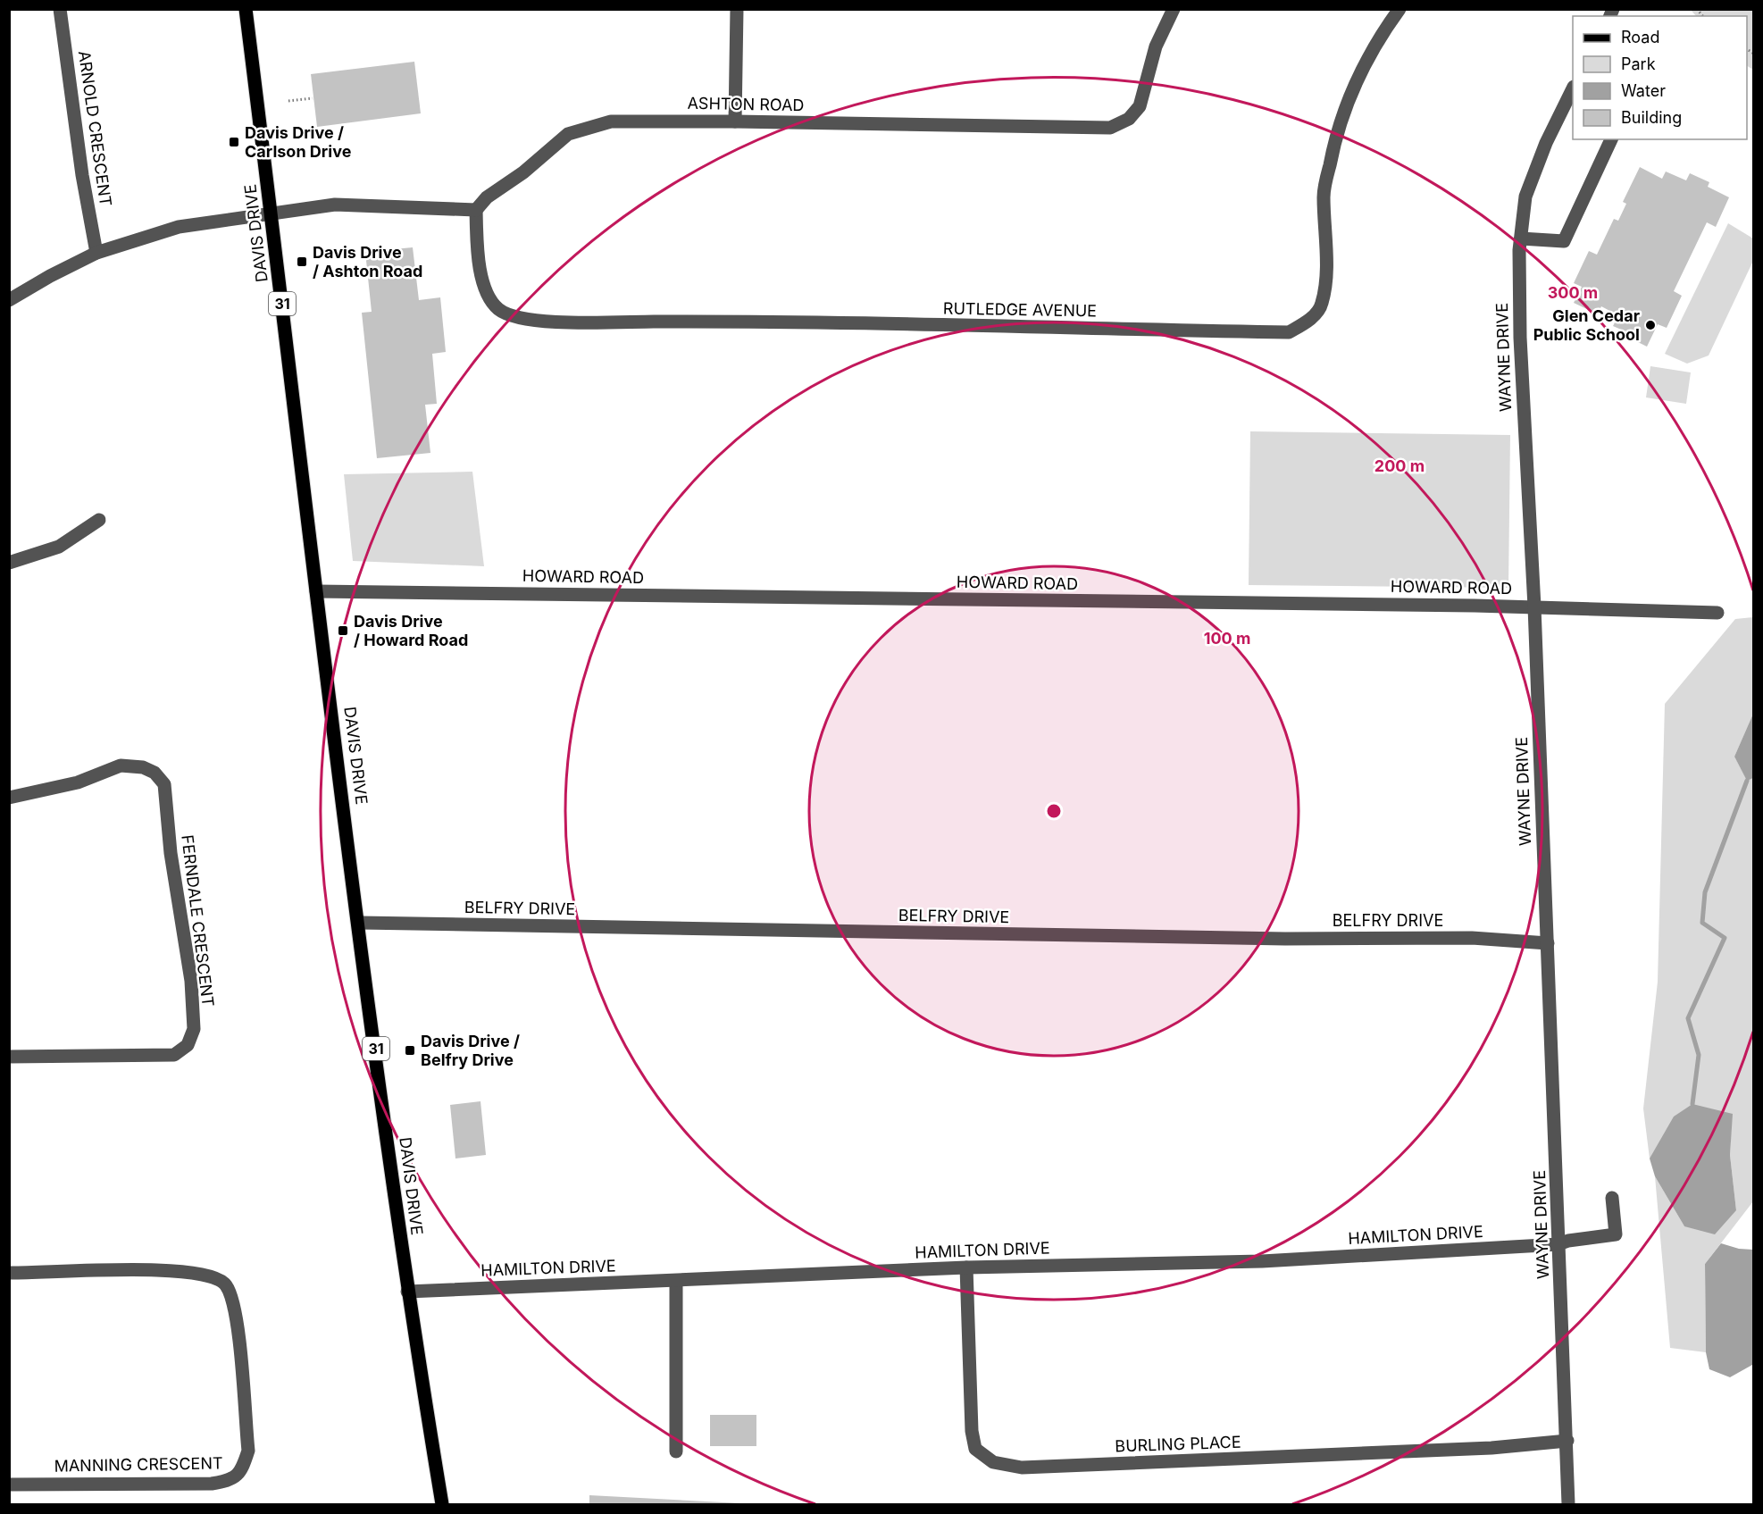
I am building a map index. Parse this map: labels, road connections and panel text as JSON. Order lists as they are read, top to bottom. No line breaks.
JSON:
{"streets":{"main road":["DAVIS DRIVE","31"],"street":["ASHTON ROAD","ARNOLD CRESCENT","RUTLEDGE AVENUE","WAYNE DRIVE","HOWARD ROAD","BELFRY DRIVE","FERNDALE CRESCENT","HAMILTON DRIVE","BURLING PLACE","MANNING CRESCENT"]},"crossings":[["ASHTON ROAD","RUTLEDGE AVENUE"],["DAVIS DRIVE","HOWARD ROAD"],["DAVIS DRIVE","BELFRY DRIVE"],["DAVIS DRIVE","HAMILTON DRIVE"],["WAYNE DRIVE","HOWARD ROAD"],["WAYNE DRIVE","BELFRY DRIVE"],["WAYNE DRIVE","HAMILTON DRIVE"],["WAYNE DRIVE","BURLING PLACE"],["HAMILTON DRIVE","BURLING PLACE"]],"places":{"transit":["Davis Drive / Carlson Drive","Davis Drive / Ashton Road","Davis Drive / Howard Road","Davis Drive / Belfry Drive"],"other":["Glen Cedar Public School"]},"legend":["Road","Park","Water","Building"],"rings":["300 m","200 m","100 m"]}
